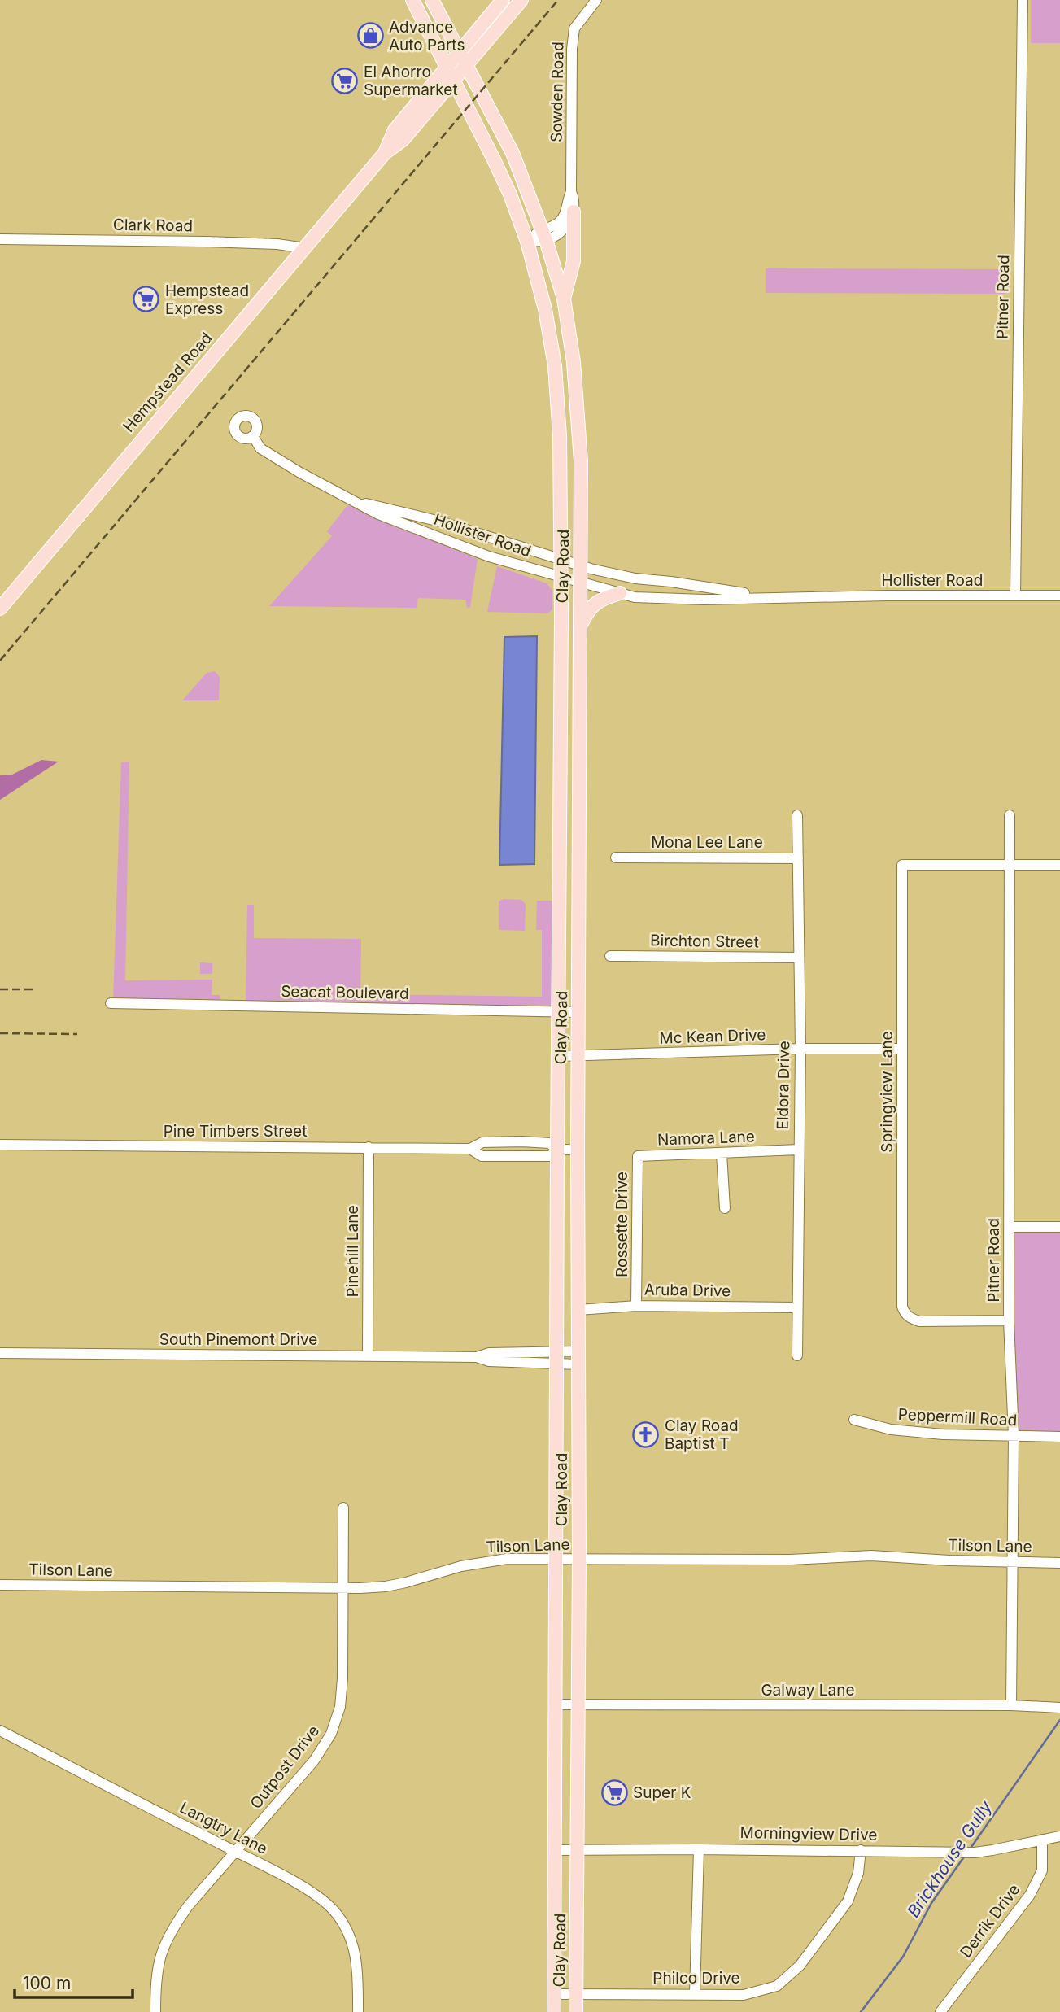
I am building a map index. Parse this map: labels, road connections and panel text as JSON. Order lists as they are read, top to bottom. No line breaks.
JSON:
{"streets":{"main road":["Hempstead Road","Clay Road"],"street":["Sowden Road","Clark Road","Pitner Road","Hollister Road","Mona Lee Lane","Birchton Street","Seacat Boulevard","Mc Kean Drive","Eldora Drive","Springview Lane","Pine Timbers Street","Namora Lane","Rossette Drive","Pinehill Lane","Aruba Drive","South Pinemont Drive","Peppermill Road","Tilson Lane","Galway Lane","Outpost Drive","Langtry Lane","Morningview Drive","Derrik Drive","Philco Drive"]},"crossings":[["Sowden Road","Clay Road"],["Clark Road","Hempstead Road"],["Pitner Road","Hollister Road"],["Pitner Road","Springview Lane"],["Pitner Road","Peppermill Road"],["Pitner Road","Tilson Lane"],["Pitner Road","Galway Lane"],["Hempstead Road","Clay Road"],["Hollister Road","Clay Road"],["Clay Road","Seacat Boulevard"],["Clay Road","Mc Kean Drive"],["Clay Road","Pine Timbers Street"],["Clay Road","Aruba Drive"],["Clay Road","South Pinemont Drive"],["Clay Road","Tilson Lane"],["Clay Road","Galway Lane"],["Clay Road","Morningview Drive"],["Clay Road","Philco Drive"],["Mona Lee Lane","Eldora Drive"],["Birchton Street","Eldora Drive"],["Mc Kean Drive","Eldora Drive"],["Mc Kean Drive","Springview Lane"],["Eldora Drive","Namora Lane"],["Eldora Drive","Aruba Drive"],["Pine Timbers Street","Pinehill Lane"],["Namora Lane","Rossette Drive"],["Rossette Drive","Aruba Drive"],["Pinehill Lane","South Pinemont Drive"],["Tilson Lane","Outpost Drive"],["Outpost Drive","Langtry Lane"],["Morningview Drive","Derrik Drive"],["Morningview Drive","Philco Drive"]],"water":["Brickhouse Gully"],"places":{"shop":["Advance Auto Parts"],"supermarket":["El Ahorro Supermarket","Hempstead Express","Super K"],"church":["Clay Road Baptist T"]},"scale_bar":"100 m"}
